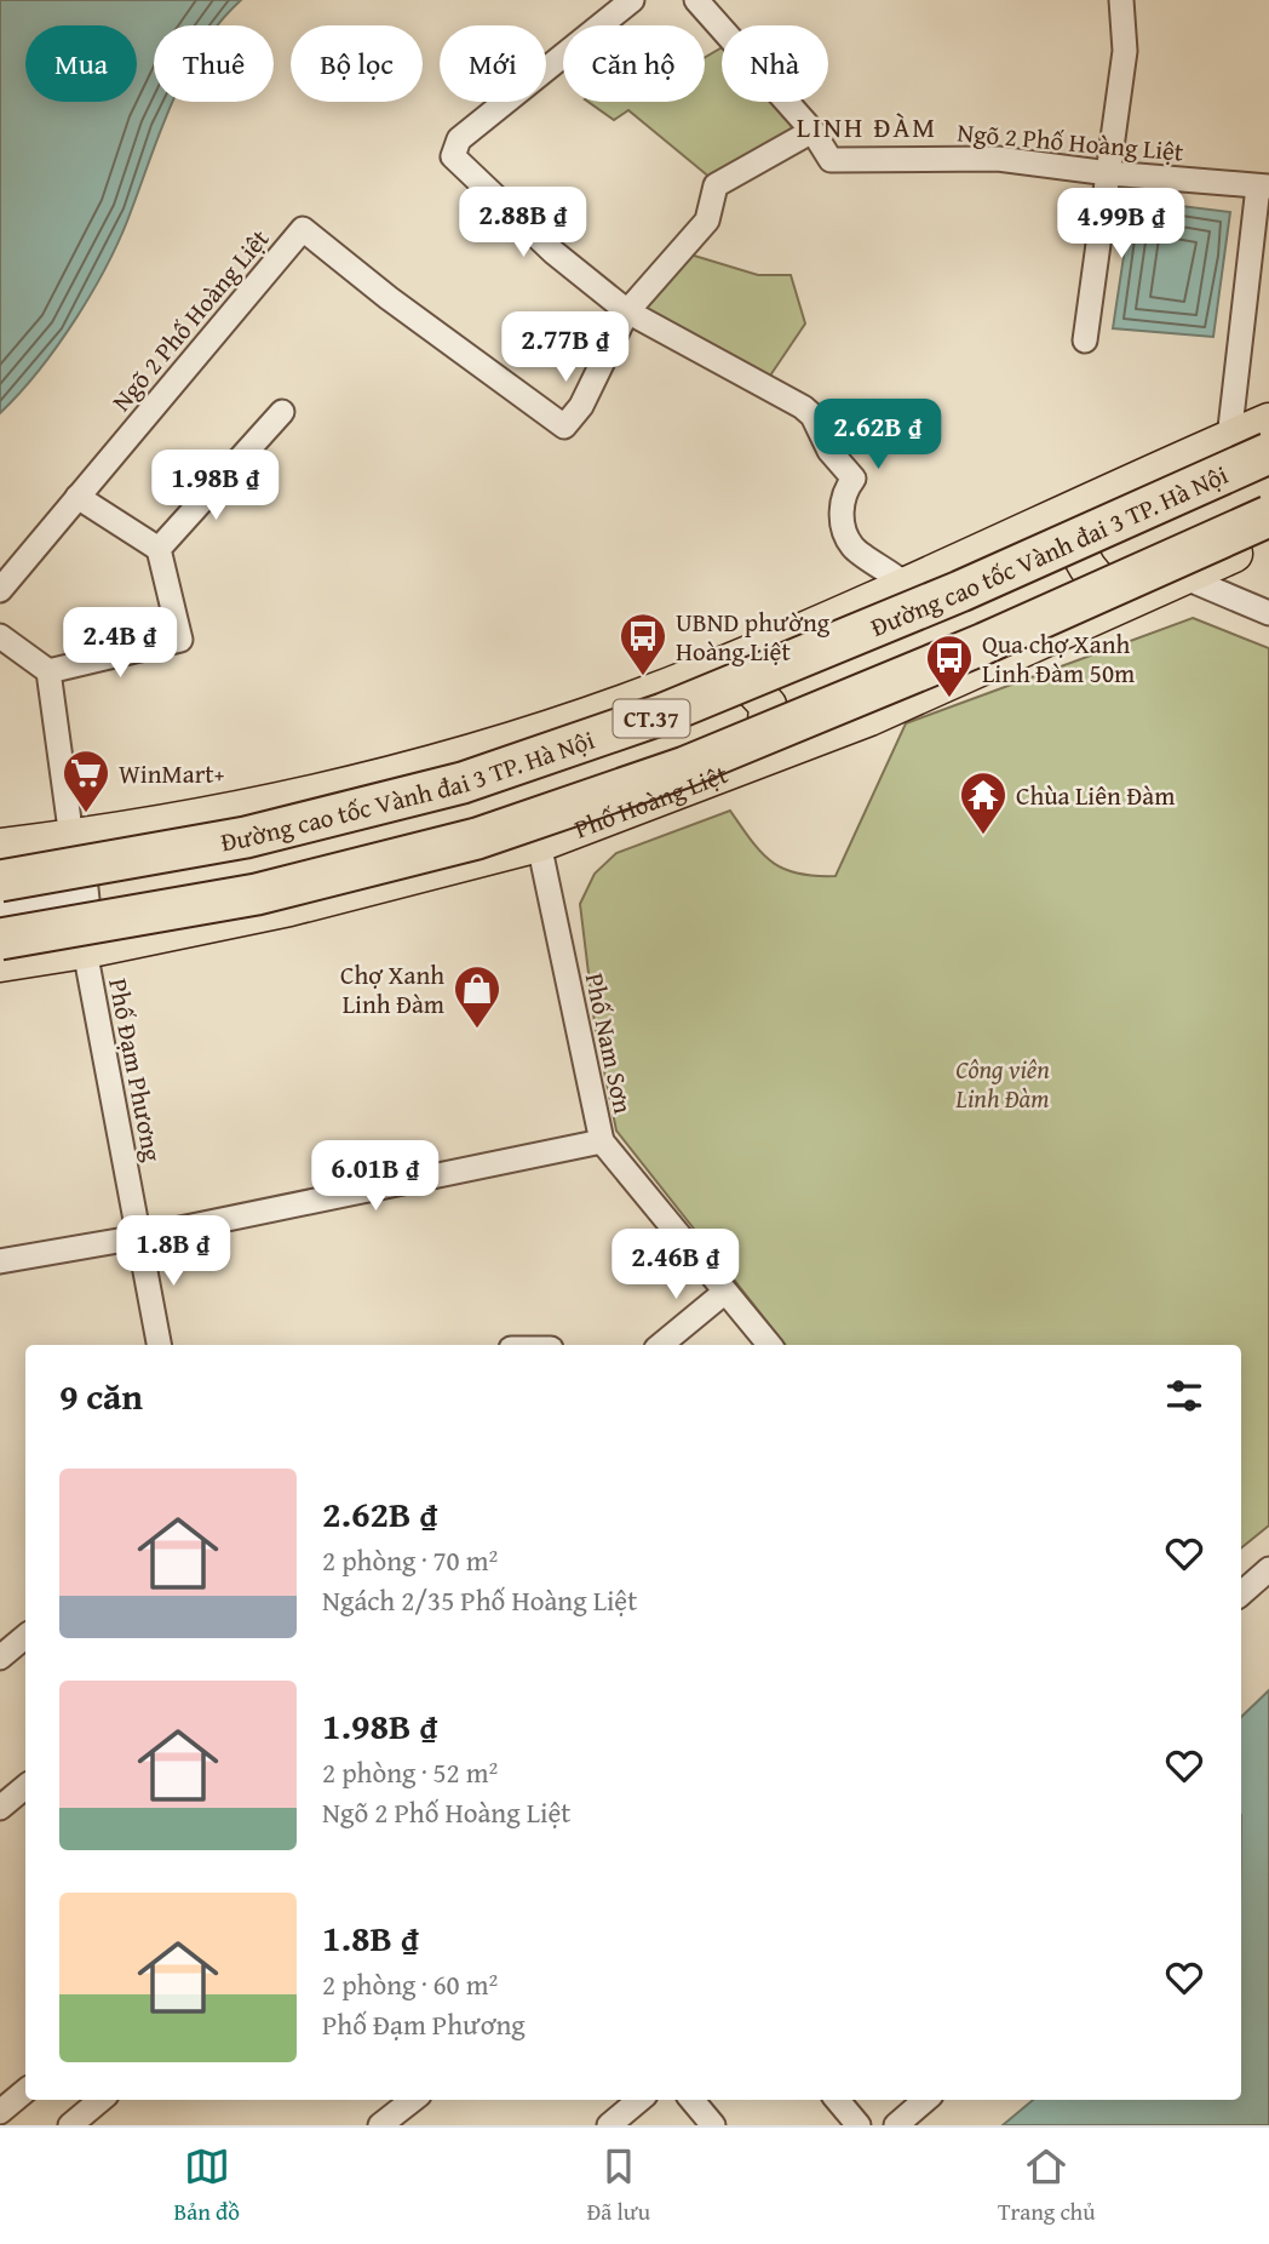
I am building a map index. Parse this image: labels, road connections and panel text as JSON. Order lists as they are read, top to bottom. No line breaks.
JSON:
{"streets":{"highway":["Đường cao tốc Vành đai 3 TP. Hà Nội","CT.37"],"main road":["Phố Hoàng Liệt"],"street":["Ngõ 2 Phố Hoàng Liệt","Phố Nam Sơn","Phố Đạm Phương"]},"crossings":[["Phố Hoàng Liệt","Phố Nam Sơn"],["Phố Hoàng Liệt","Phố Đạm Phương"]],"districts":["LINH ĐÀM"],"parks":["Công viên Linh Đàm"],"places":{"bus stop":["UBND phường Hoàng Liệt","Qua chợ Xanh Linh Đàm 50m"],"supermarket":["WinMart+"],"temple":["Chùa Liên Đàm"],"shop":["Chợ Xanh Linh Đàm"]},"page":{"chip":["Mua","Thuê","Bộ lọc","Mới","Căn hộ","Nhà"],"price":["2.88B ₫","4.99B ₫","2.77B ₫","2.62B ₫","1.98B ₫","2.4B ₫","6.01B ₫","1.8B ₫","2.46B ₫"],"heading":"9 căn","list":[{"name":"2.62B ₫","note":"2 phòng · 70 m² · Ngách 2/35 Phố Hoàng Liệt"},{"name":"1.98B ₫","note":"2 phòng · 52 m² · Ngõ 2 Phố Hoàng Liệt"},{"name":"1.8B ₫","note":"2 phòng · 60 m² · Phố Đạm Phương"}],"tabs":["Bản đồ","Đã lưu","Trang chủ"]}}
